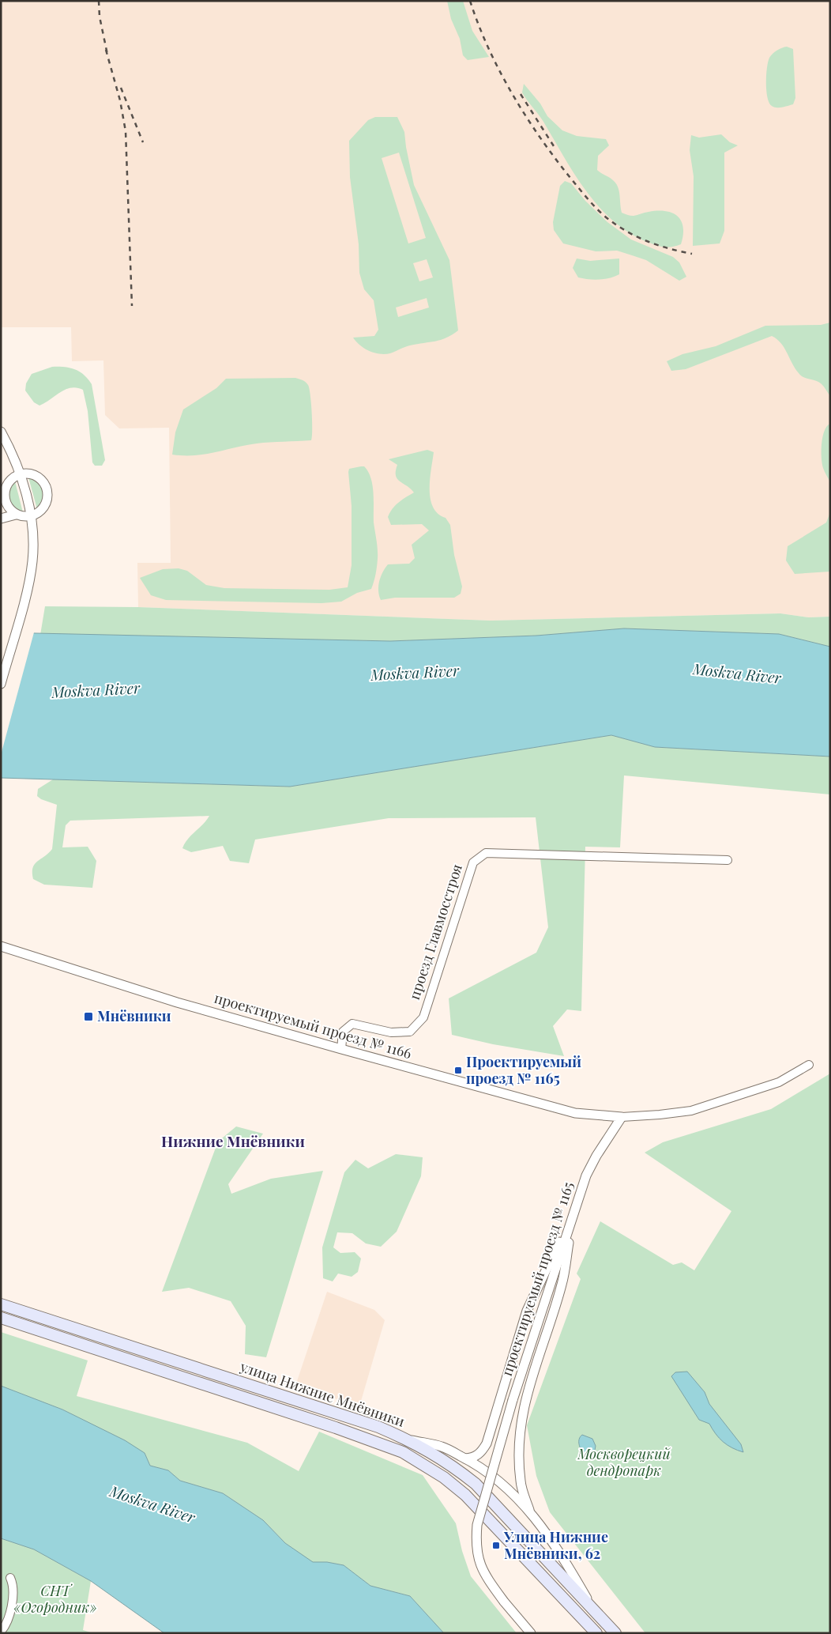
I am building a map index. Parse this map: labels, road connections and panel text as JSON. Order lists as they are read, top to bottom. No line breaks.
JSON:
{"streets":{"main road":["улица Нижние Мнёвники"],"street":["проезд Главмосстроя","проектируемый проезд № 1166","проектируемый проезд № 1165"]},"crossings":[["проезд Главмосстроя","проектируемый проезд № 1166"],["проектируемый проезд № 1166","проектируемый проезд № 1165"]],"districts":["Нижние Мнёвники"],"water":["Moskva River"],"parks":["Москворецкий дендропарк","СНТ «Огородник»"],"places":{"transit":["Мнёвники","Проектируемый проезд № 1165","Улица Нижние Мнёвники, 62"]}}
